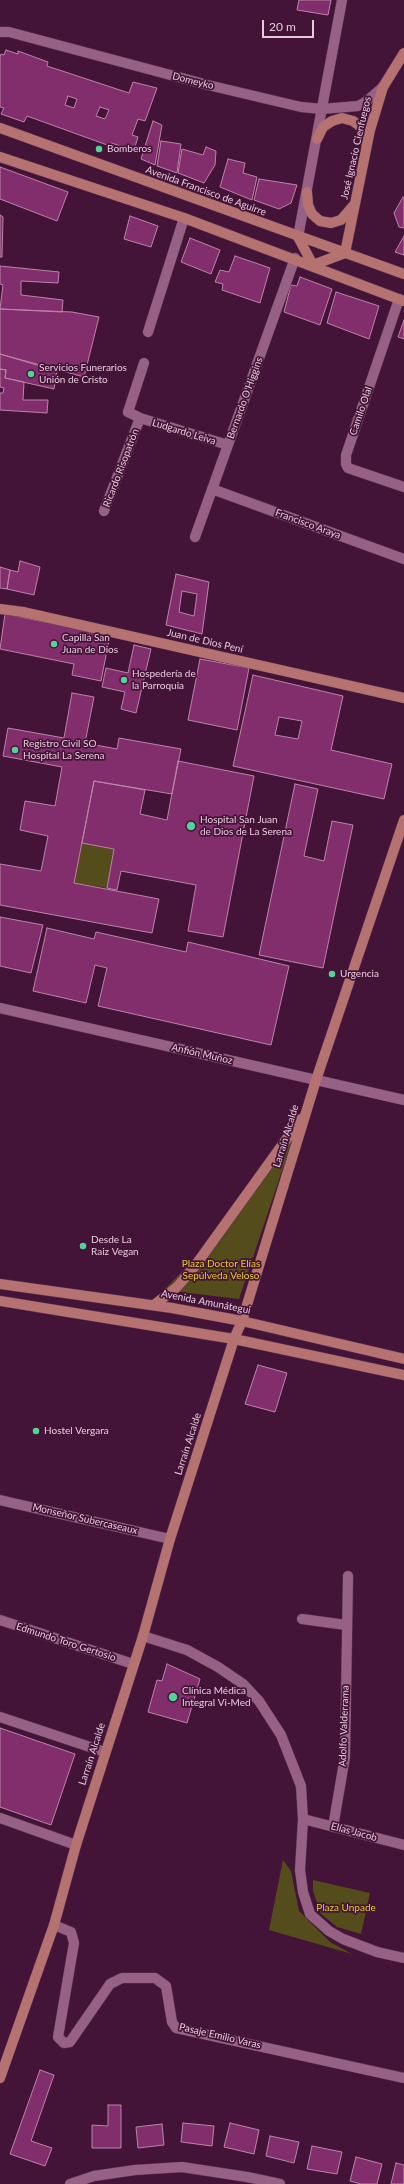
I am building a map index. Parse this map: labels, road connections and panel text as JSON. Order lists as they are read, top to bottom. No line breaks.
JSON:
{"streets":{"main road":["José Ignacio Cienfuegos","Avenida Francisco de Aguirre","Juan de Dios Pení","Larraín Alcalde","Avenida Amunátegui"],"street":["Domeyko","Bernardo O'Higgins","Camilo Olal","Ludgardo Leiva","Ricardo Risopatrón","Francisco Araya","Anfión Muñoz","Monseñor Subercaseaux","Edmundo Toro Gertosio","Adolfo Valderrama","Elías Jacob","Pasaje Emilio Varas"]},"crossings":[["Domeyko","José Ignacio Cienfuegos"],["José Ignacio Cienfuegos","Avenida Francisco de Aguirre"],["Bernardo O'Higgins","Ludgardo Leiva"],["Bernardo O'Higgins","Francisco Araya"],["Ludgardo Leiva","Ricardo Risopatrón"],["Anfión Muñoz","Larraín Alcalde"],["Larraín Alcalde","Avenida Amunátegui"],["Larraín Alcalde","Monseñor Subercaseaux"],["Larraín Alcalde","Edmundo Toro Gertosio"],["Larraín Alcalde","Pasaje Emilio Varas"],["Adolfo Valderrama","Elías Jacob"]],"parks":["Plaza Doctor Elías Sepúlveda Veloso","Plaza Unpade"],"places":["Bomberos","Servicios Funerarios Unión de Cristo","Capilla San Juan de Dios","Hospedería de la Parroquia","Registro Civil SO Hospital La Serena","Hospital San Juan de Dios de La Serena","Urgencia","Desde La Raiz Vegan","Hostel Vergara","Clínica Médica Integral Vi-Med"],"scale_bar":"20 m"}
